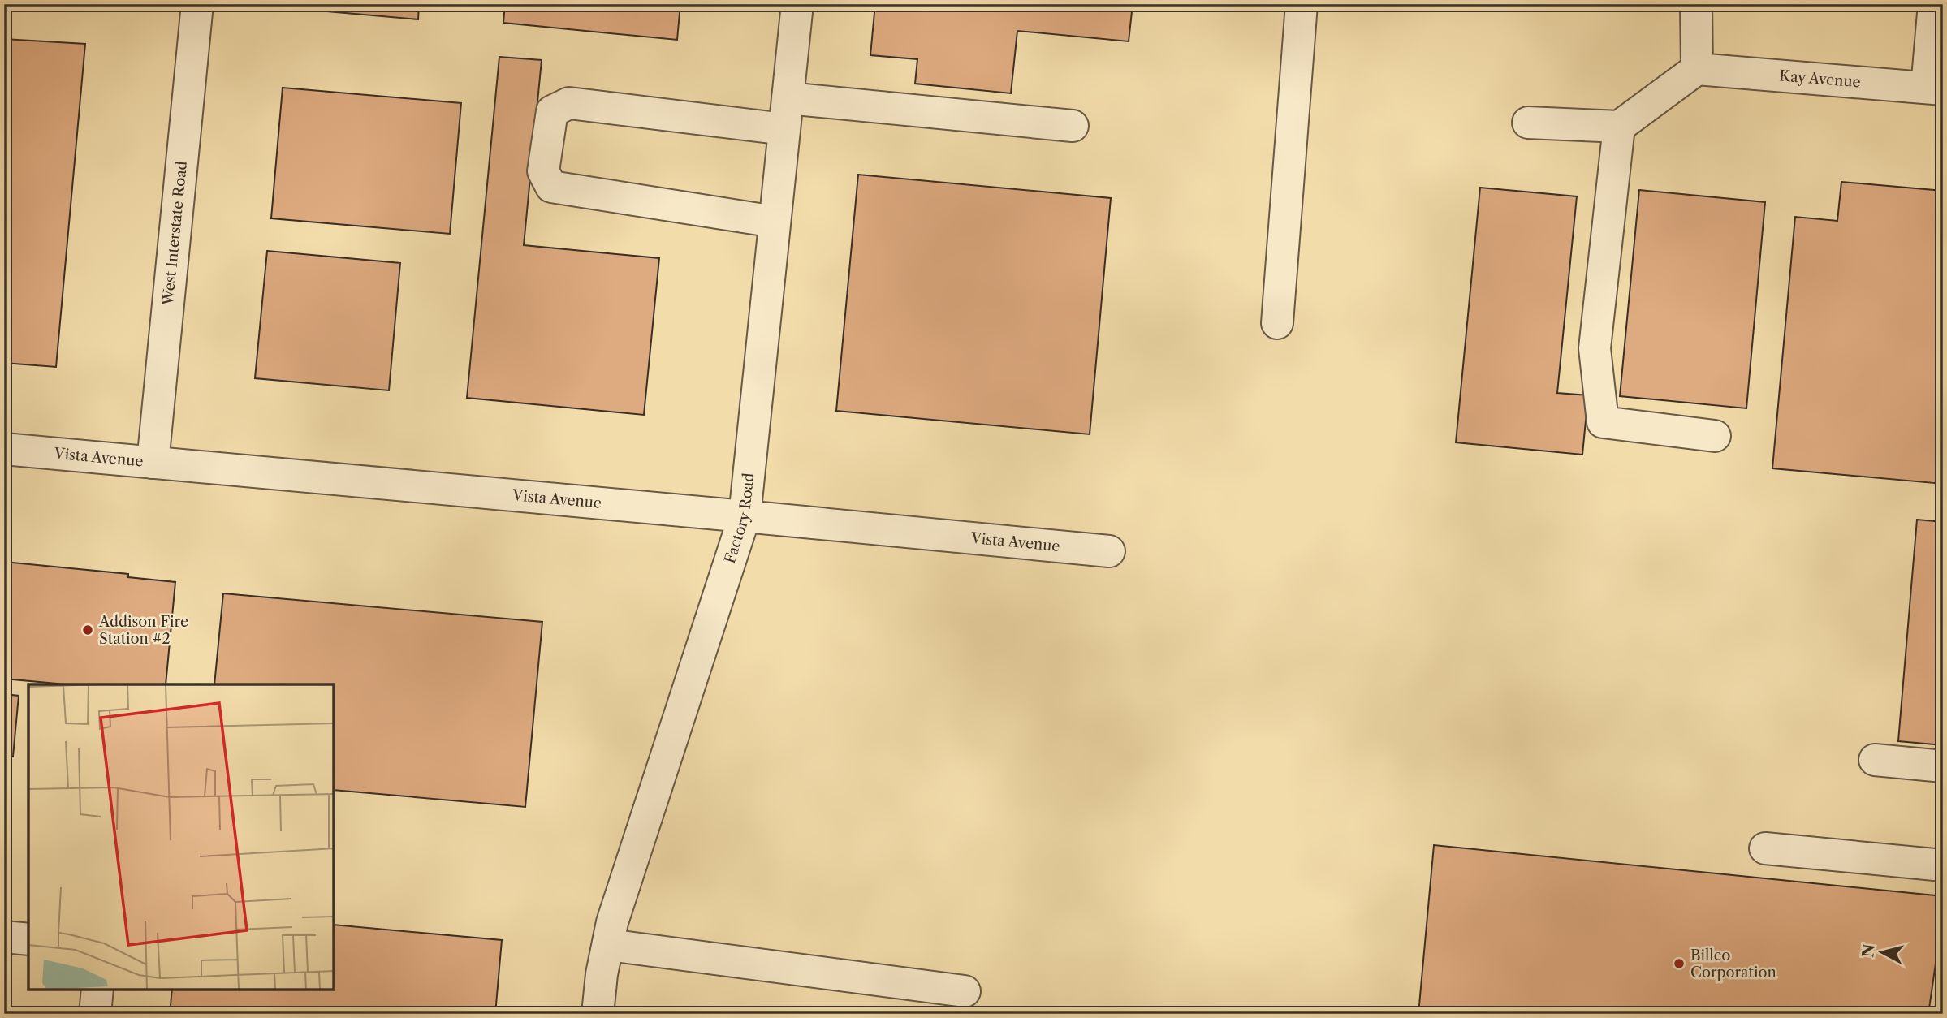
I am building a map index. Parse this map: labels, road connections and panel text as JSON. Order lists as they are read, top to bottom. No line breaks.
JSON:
{"streets":{"street":["Kay Avenue","West Interstate Road","Vista Avenue","Factory Road"]},"crossings":[["West Interstate Road","Vista Avenue"],["Vista Avenue","Factory Road"]],"places":["Addison Fire Station #2","Billco Corporation"],"north":"left"}
